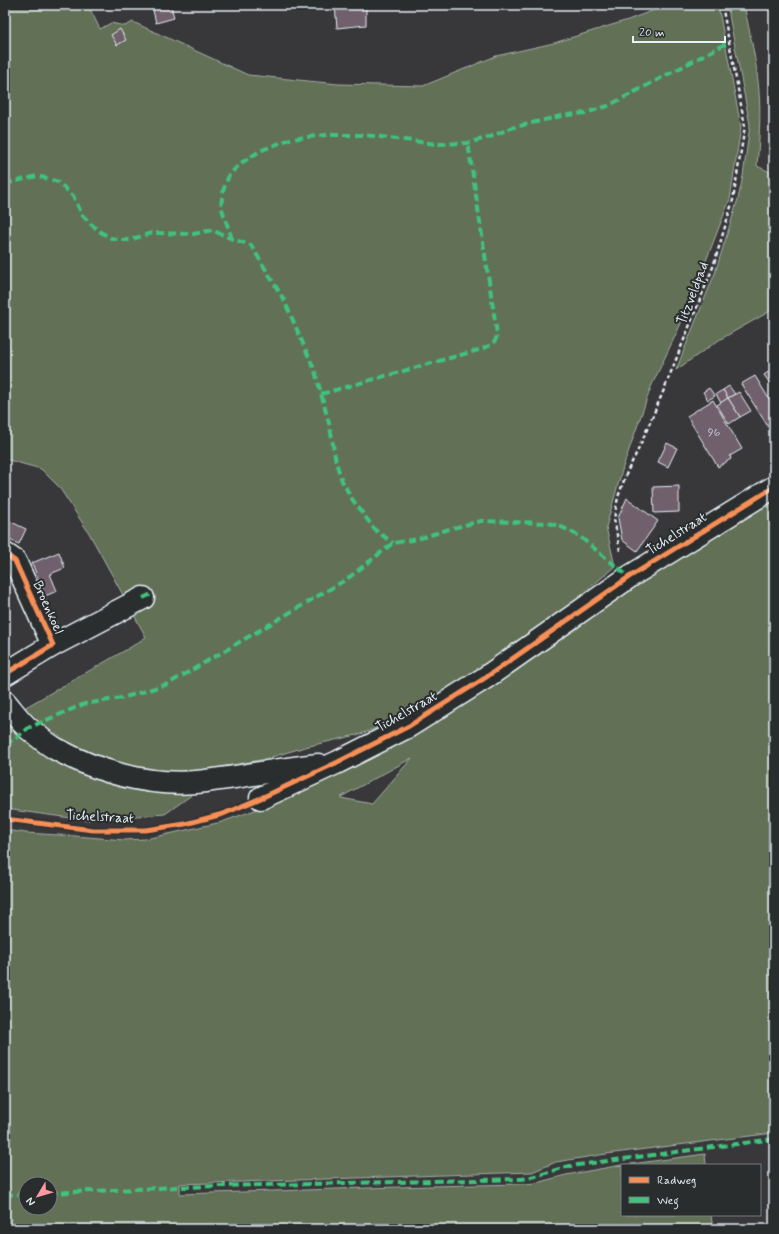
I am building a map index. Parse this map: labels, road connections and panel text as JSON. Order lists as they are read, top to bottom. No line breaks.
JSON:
{"streets":{"street":["Tichelstraat","Broenkoel"],"path":["Titzveldpad"]},"crossings":[["Titzveldpad","Tichelstraat"]],"house_numbers":["96"],"legend":["Radweg","Weg"],"scale_bar":"20 m","north":"bottom left"}
